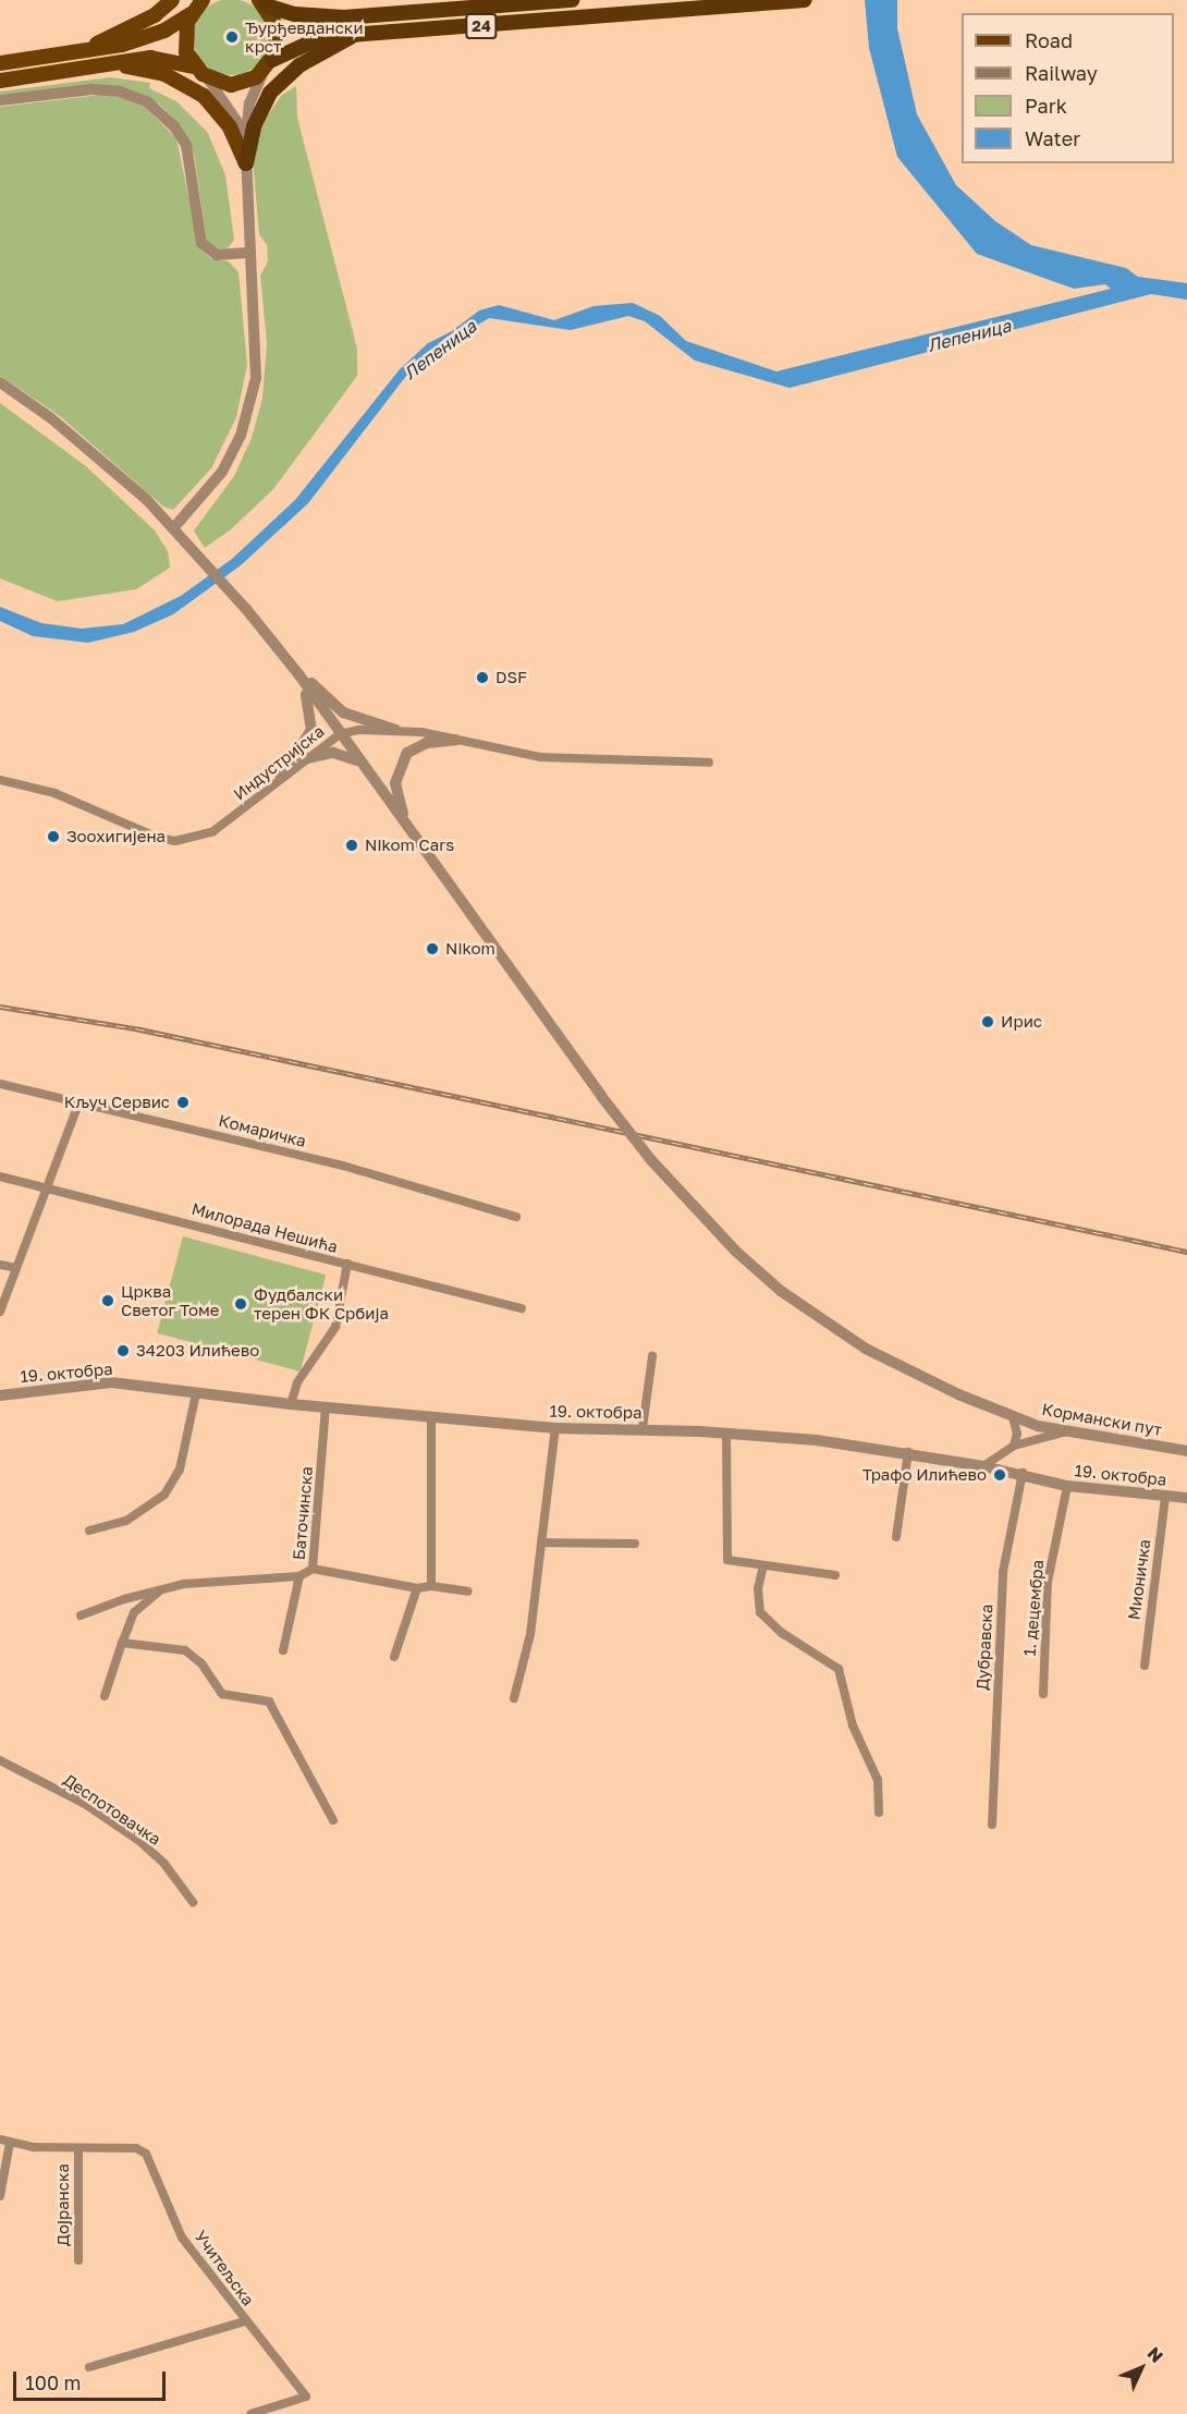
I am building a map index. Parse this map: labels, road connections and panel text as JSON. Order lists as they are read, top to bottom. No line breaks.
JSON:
{"streets":{"highway":["24"],"street":["Индустријска","Комаричка","Милорада Нешића","19. октобра","Кормански пут","Баточинска","Мионичка","1. децембра","Дубравска","Деспотовачка","Дојранска","Учитељска"]},"crossings":[["Индустријска","Кормански пут"],["19. октобра","Баточинска"],["19. октобра","Мионичка"],["19. октобра","1. децембра"],["19. октобра","Дубравска"],["Дојранска","Учитељска"]],"water":["Лепеница"],"places":["Ђурђевдански крст","DSF","Зоохигијена","Nikom Cars","Nikom","Ирис","Кључ Сервис","Црква Светог Томе","Фудбалски терен ФК Србија","34203 Илићево","Трафо Илићево"],"legend":["Road","Railway","Park","Water"],"scale_bar":"100 m","north":"top right"}
